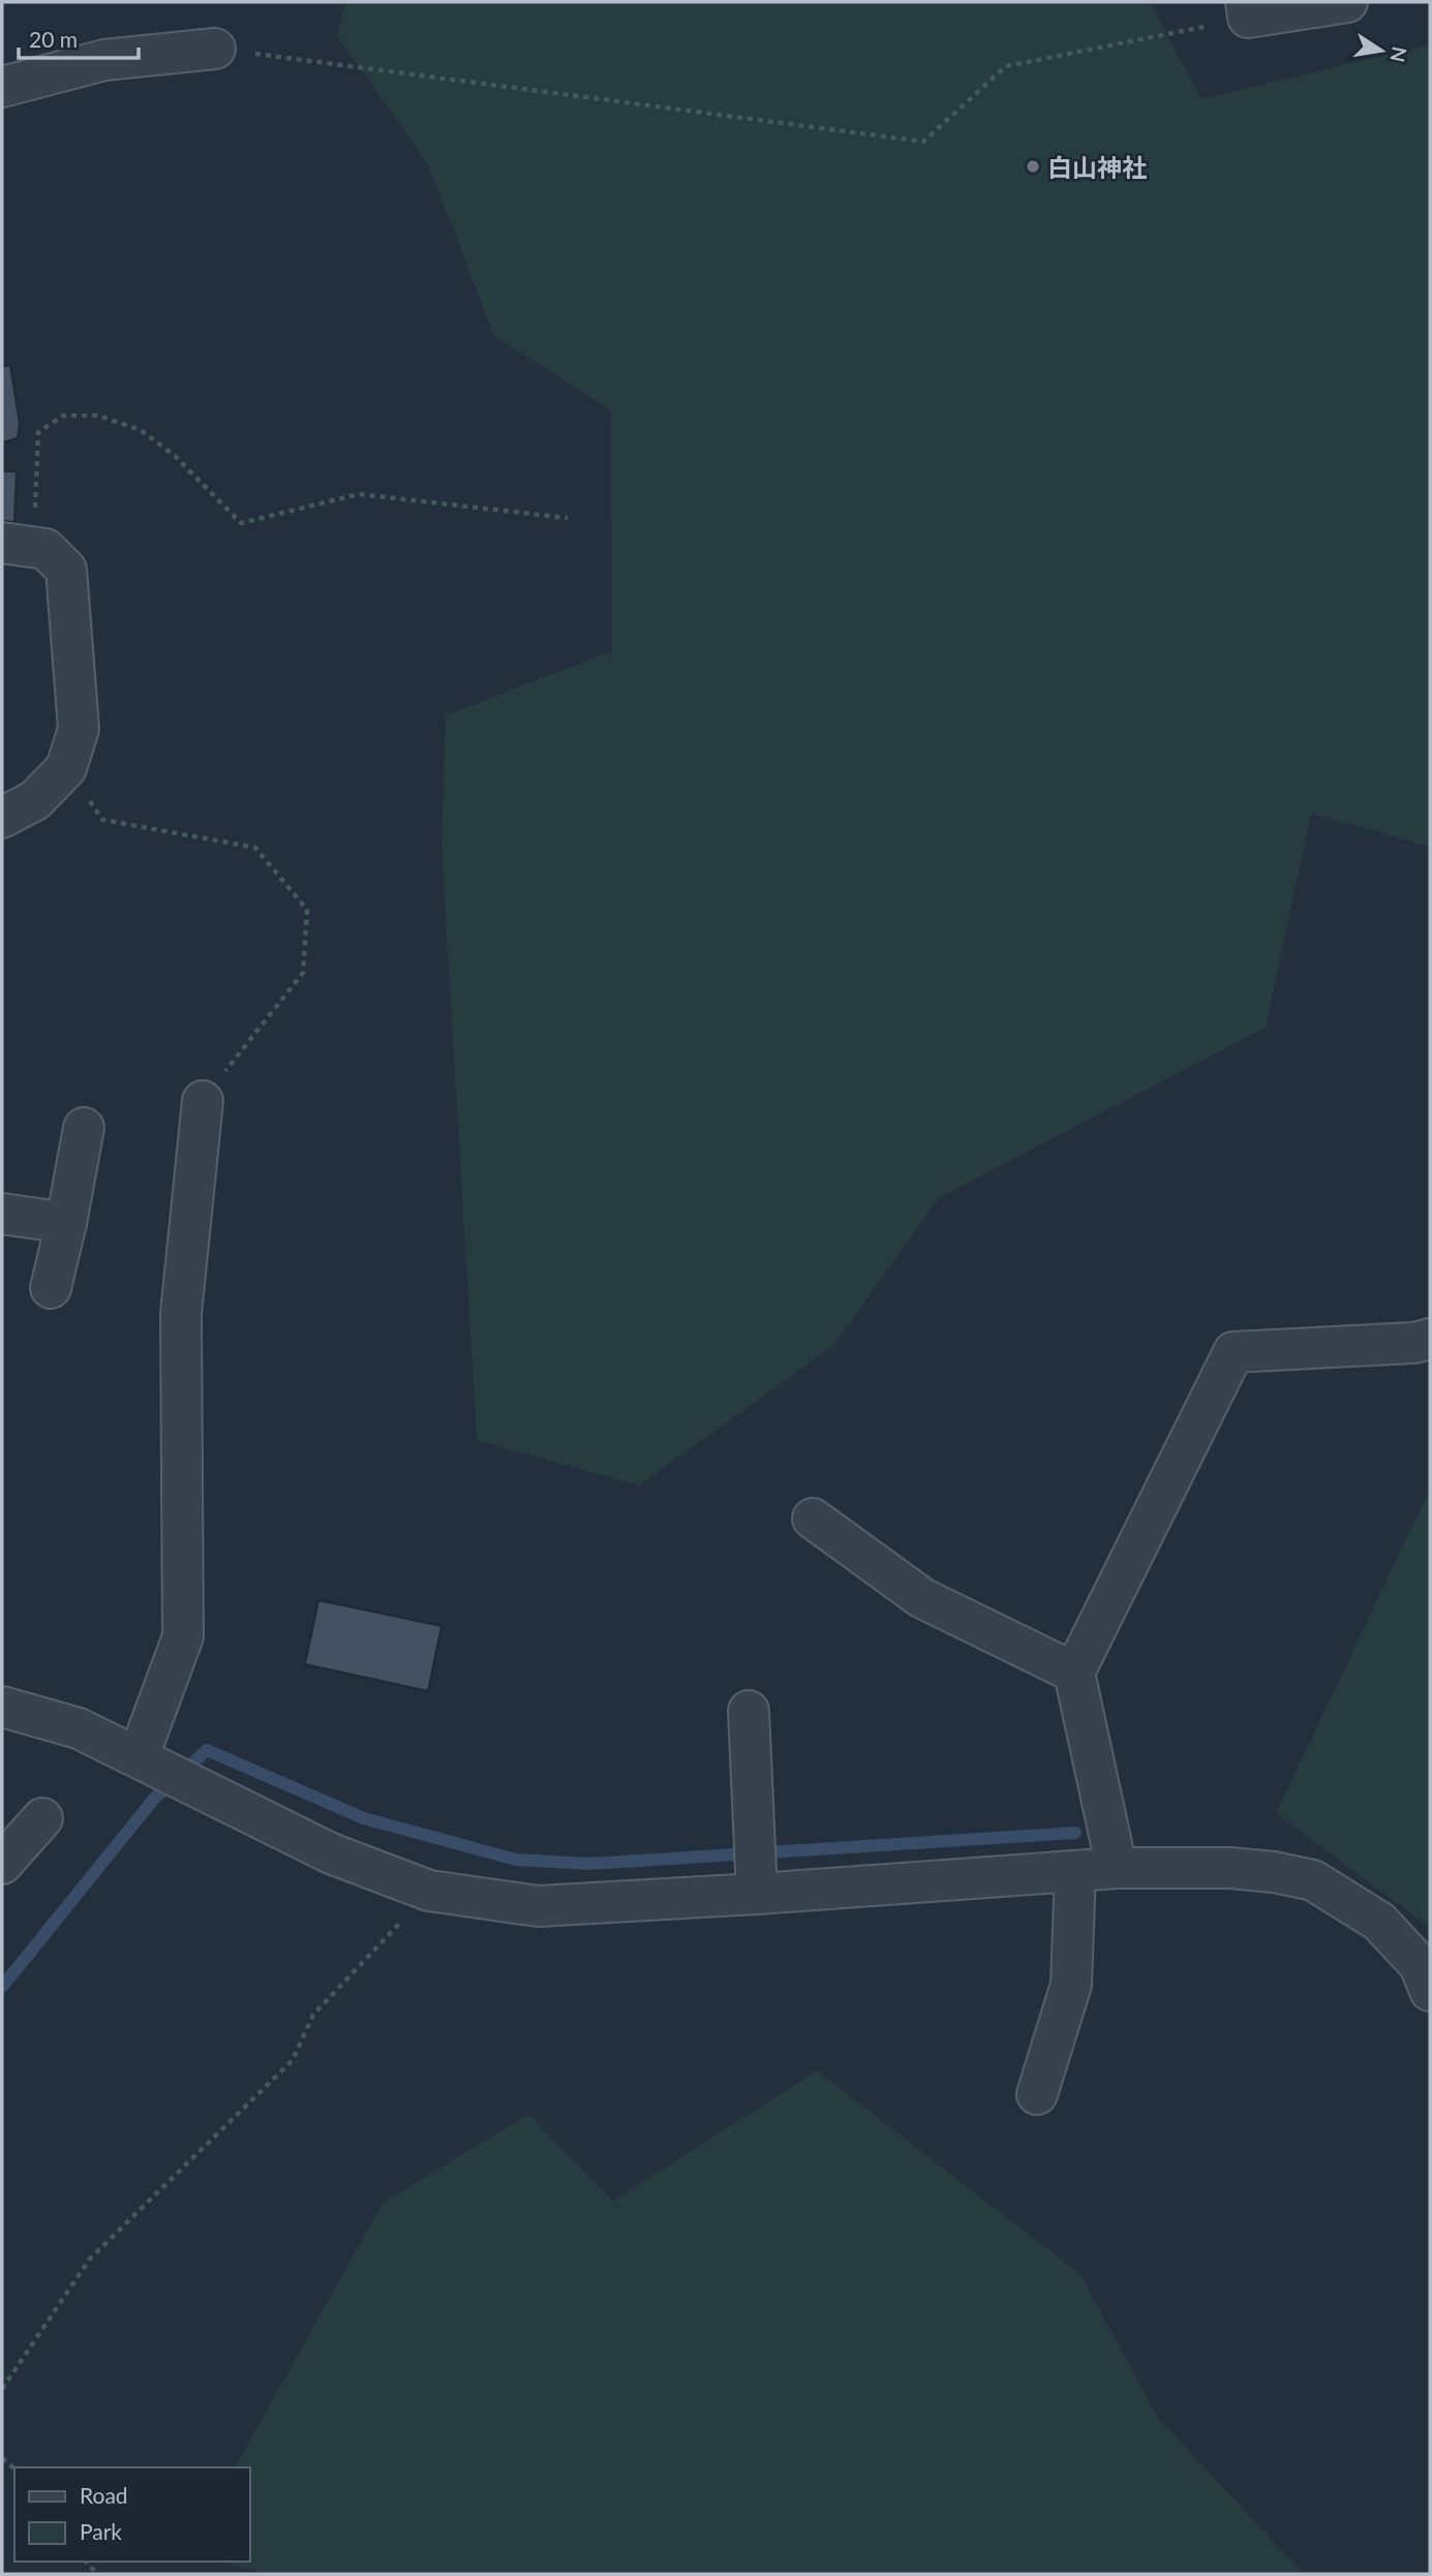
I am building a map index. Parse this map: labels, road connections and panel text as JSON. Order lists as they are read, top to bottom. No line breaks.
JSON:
{"places":["白山神社"],"legend":["Road","Park"],"scale_bar":"20 m","north":"right"}
